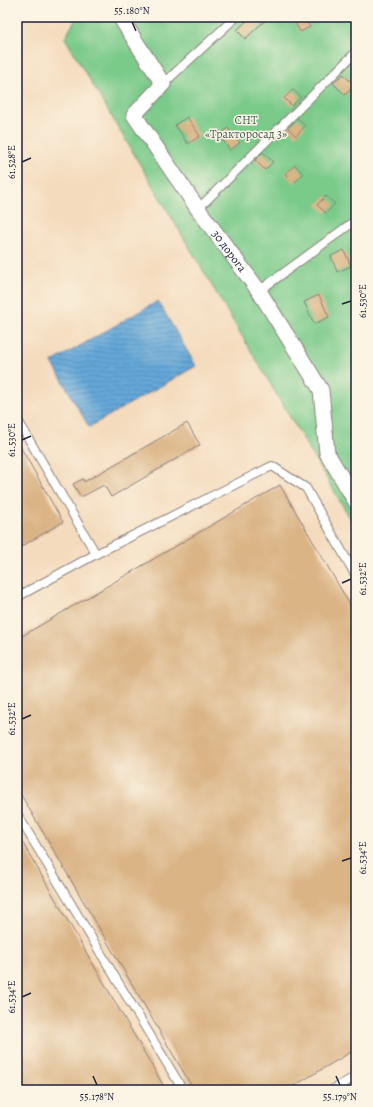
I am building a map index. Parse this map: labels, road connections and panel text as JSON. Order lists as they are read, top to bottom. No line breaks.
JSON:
{"streets":{"street":["30 дорога"]},"parks":["СНТ «Тракторосад 3»"],"coordinates":["55.180°N","61.528°E","61.530°E","61.532°E","61.534°E","55.178°N","55.179°N"]}
